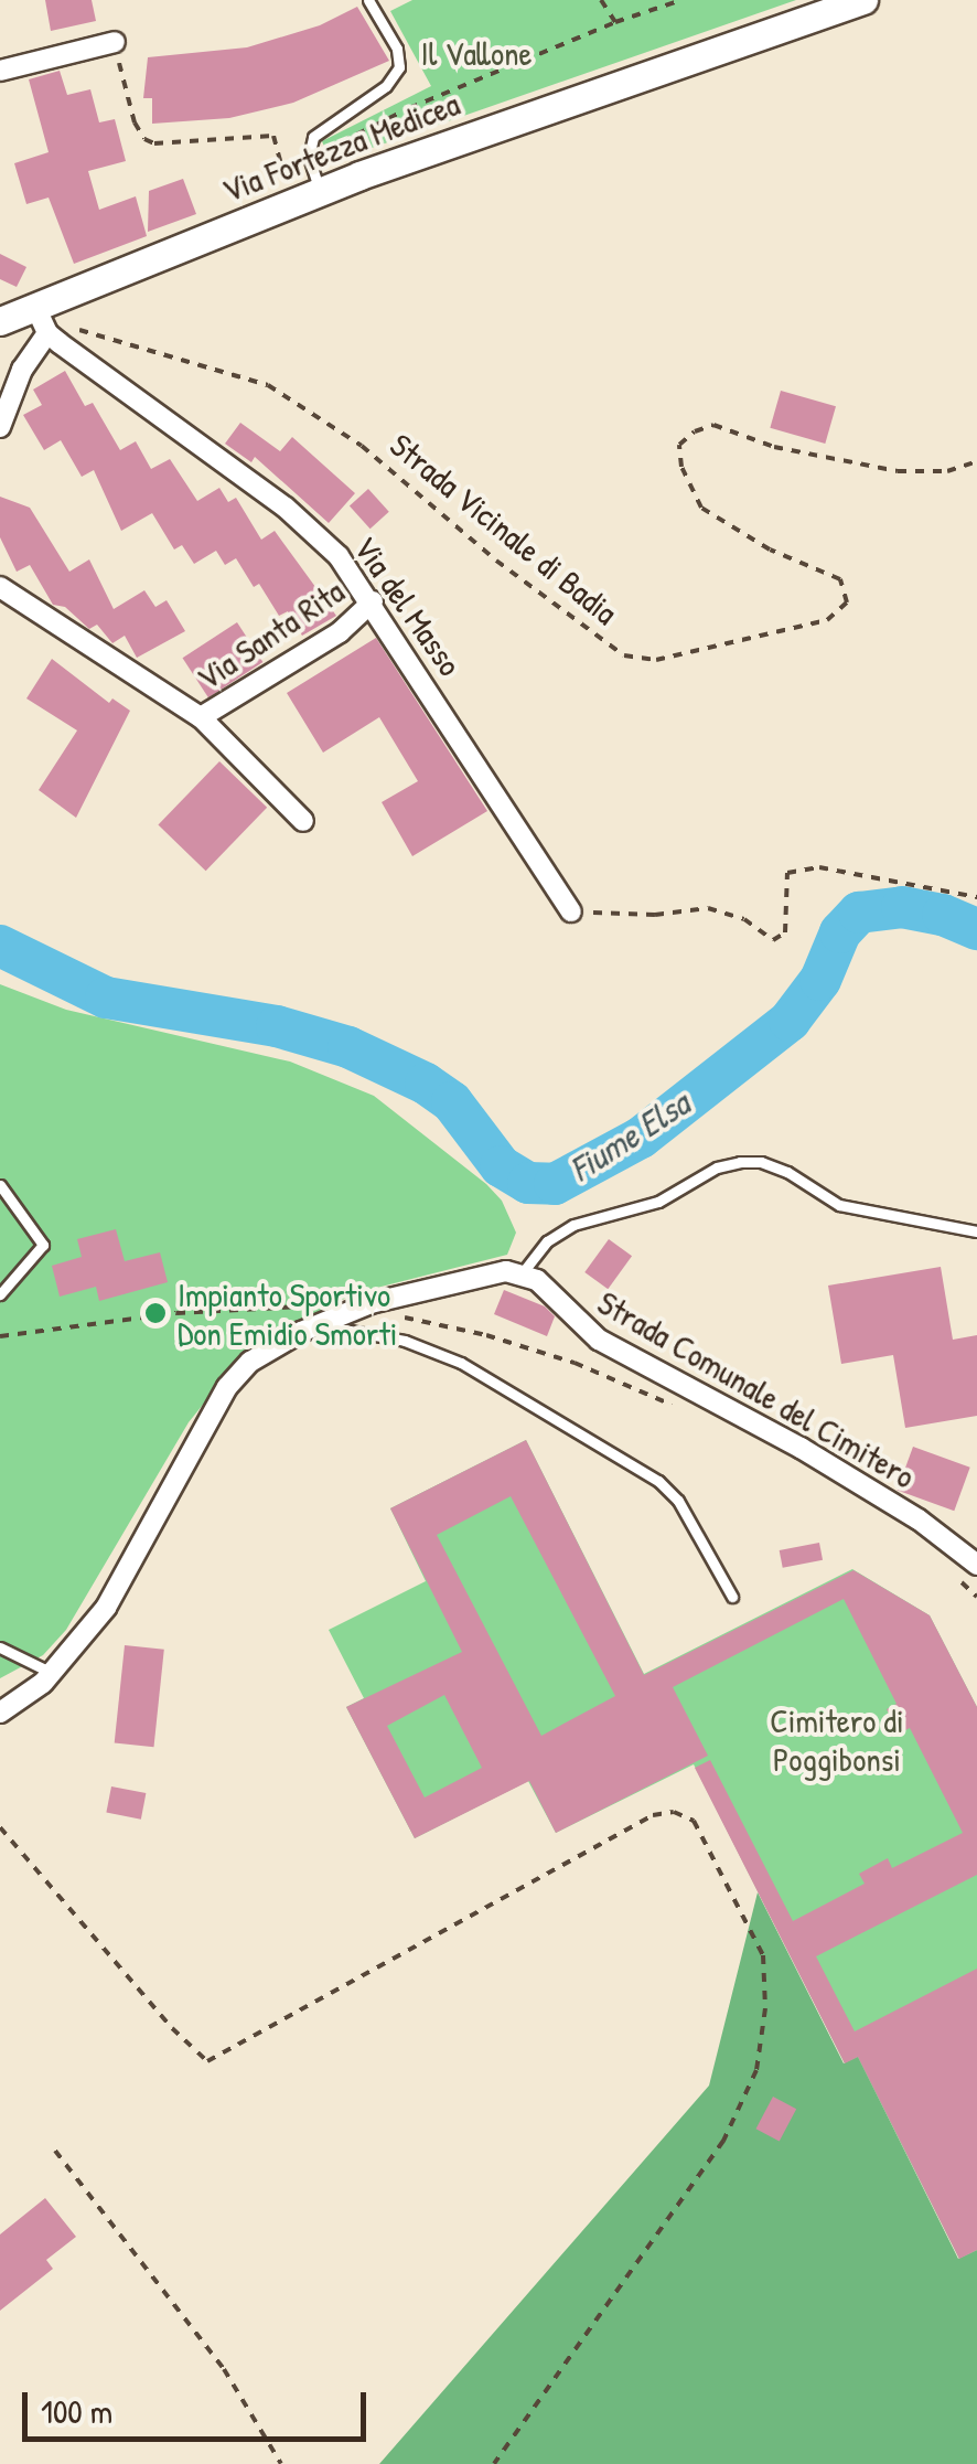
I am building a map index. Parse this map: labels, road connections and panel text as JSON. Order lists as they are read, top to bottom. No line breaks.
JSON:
{"streets":{"main road":["Via Fortezza Medicea"],"street":["Via del Masso","Via Santa Rita","Strada Comunale del Cimitero"],"path":["Strada Vicinale di Badia"]},"crossings":[["Via Fortezza Medicea","Via del Masso"],["Strada Vicinale di Badia","Via del Masso"],["Via del Masso","Via Santa Rita"]],"water":["Fiume Elsa"],"parks":["Il Vallone","Cimitero di Poggibonsi"],"places":["Impianto Sportivo Don Emidio Smorti"],"scale_bar":"100 m"}
